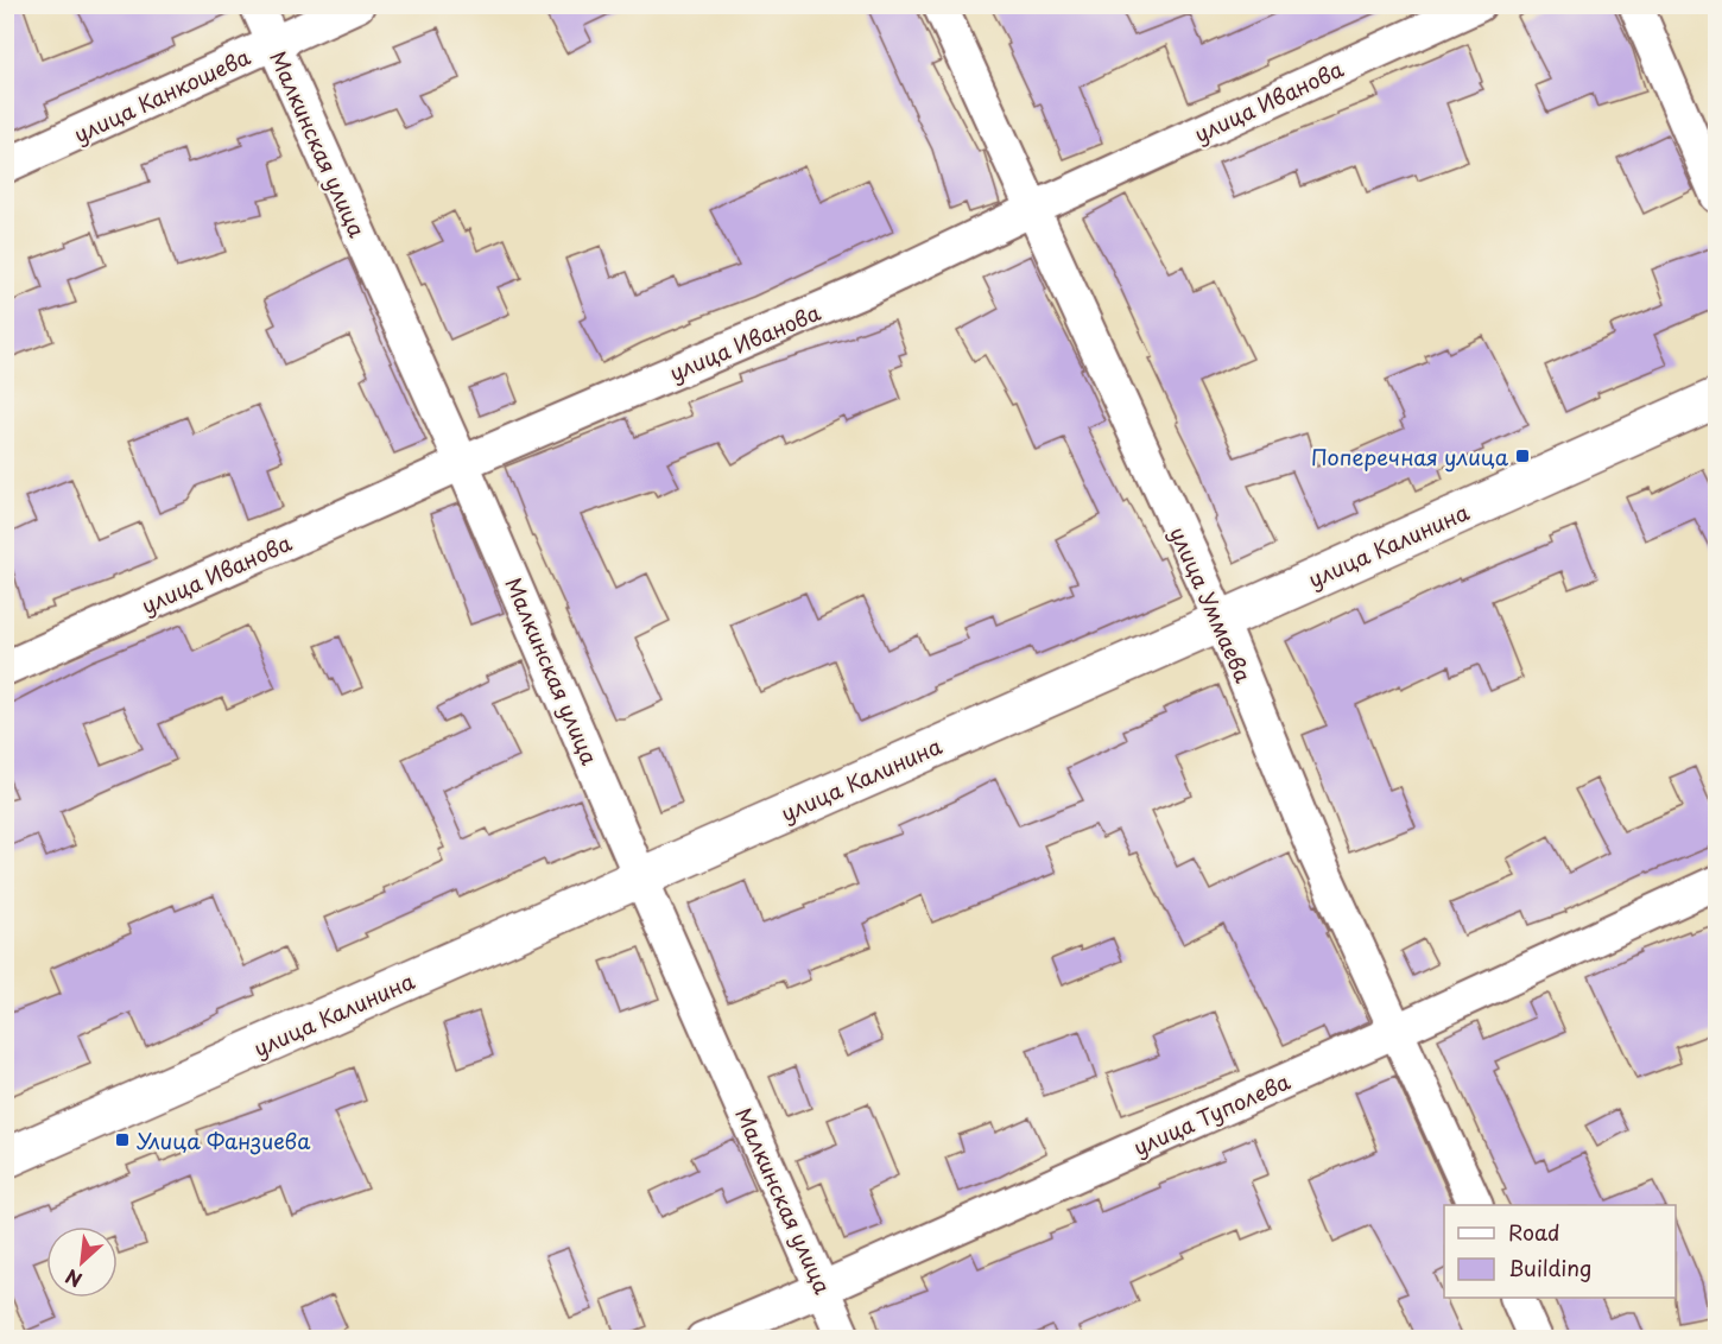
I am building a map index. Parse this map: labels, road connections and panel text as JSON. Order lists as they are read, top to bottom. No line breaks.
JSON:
{"streets":{"street":["улица Канкошева","улица Иванова","Малкинская улица","улица Калинина","улица Уммаева","улица Туполева"]},"crossings":[["улица Канкошева","Малкинская улица"],["улица Иванова","Малкинская улица"],["улица Иванова","улица Уммаева"],["Малкинская улица","улица Калинина"],["Малкинская улица","улица Туполева"],["улица Калинина","улица Уммаева"],["улица Уммаева","улица Туполева"]],"places":{"transit":["Поперечная улица","Улица Фанзиева"]},"legend":["Road","Building"],"north":"bottom left"}
